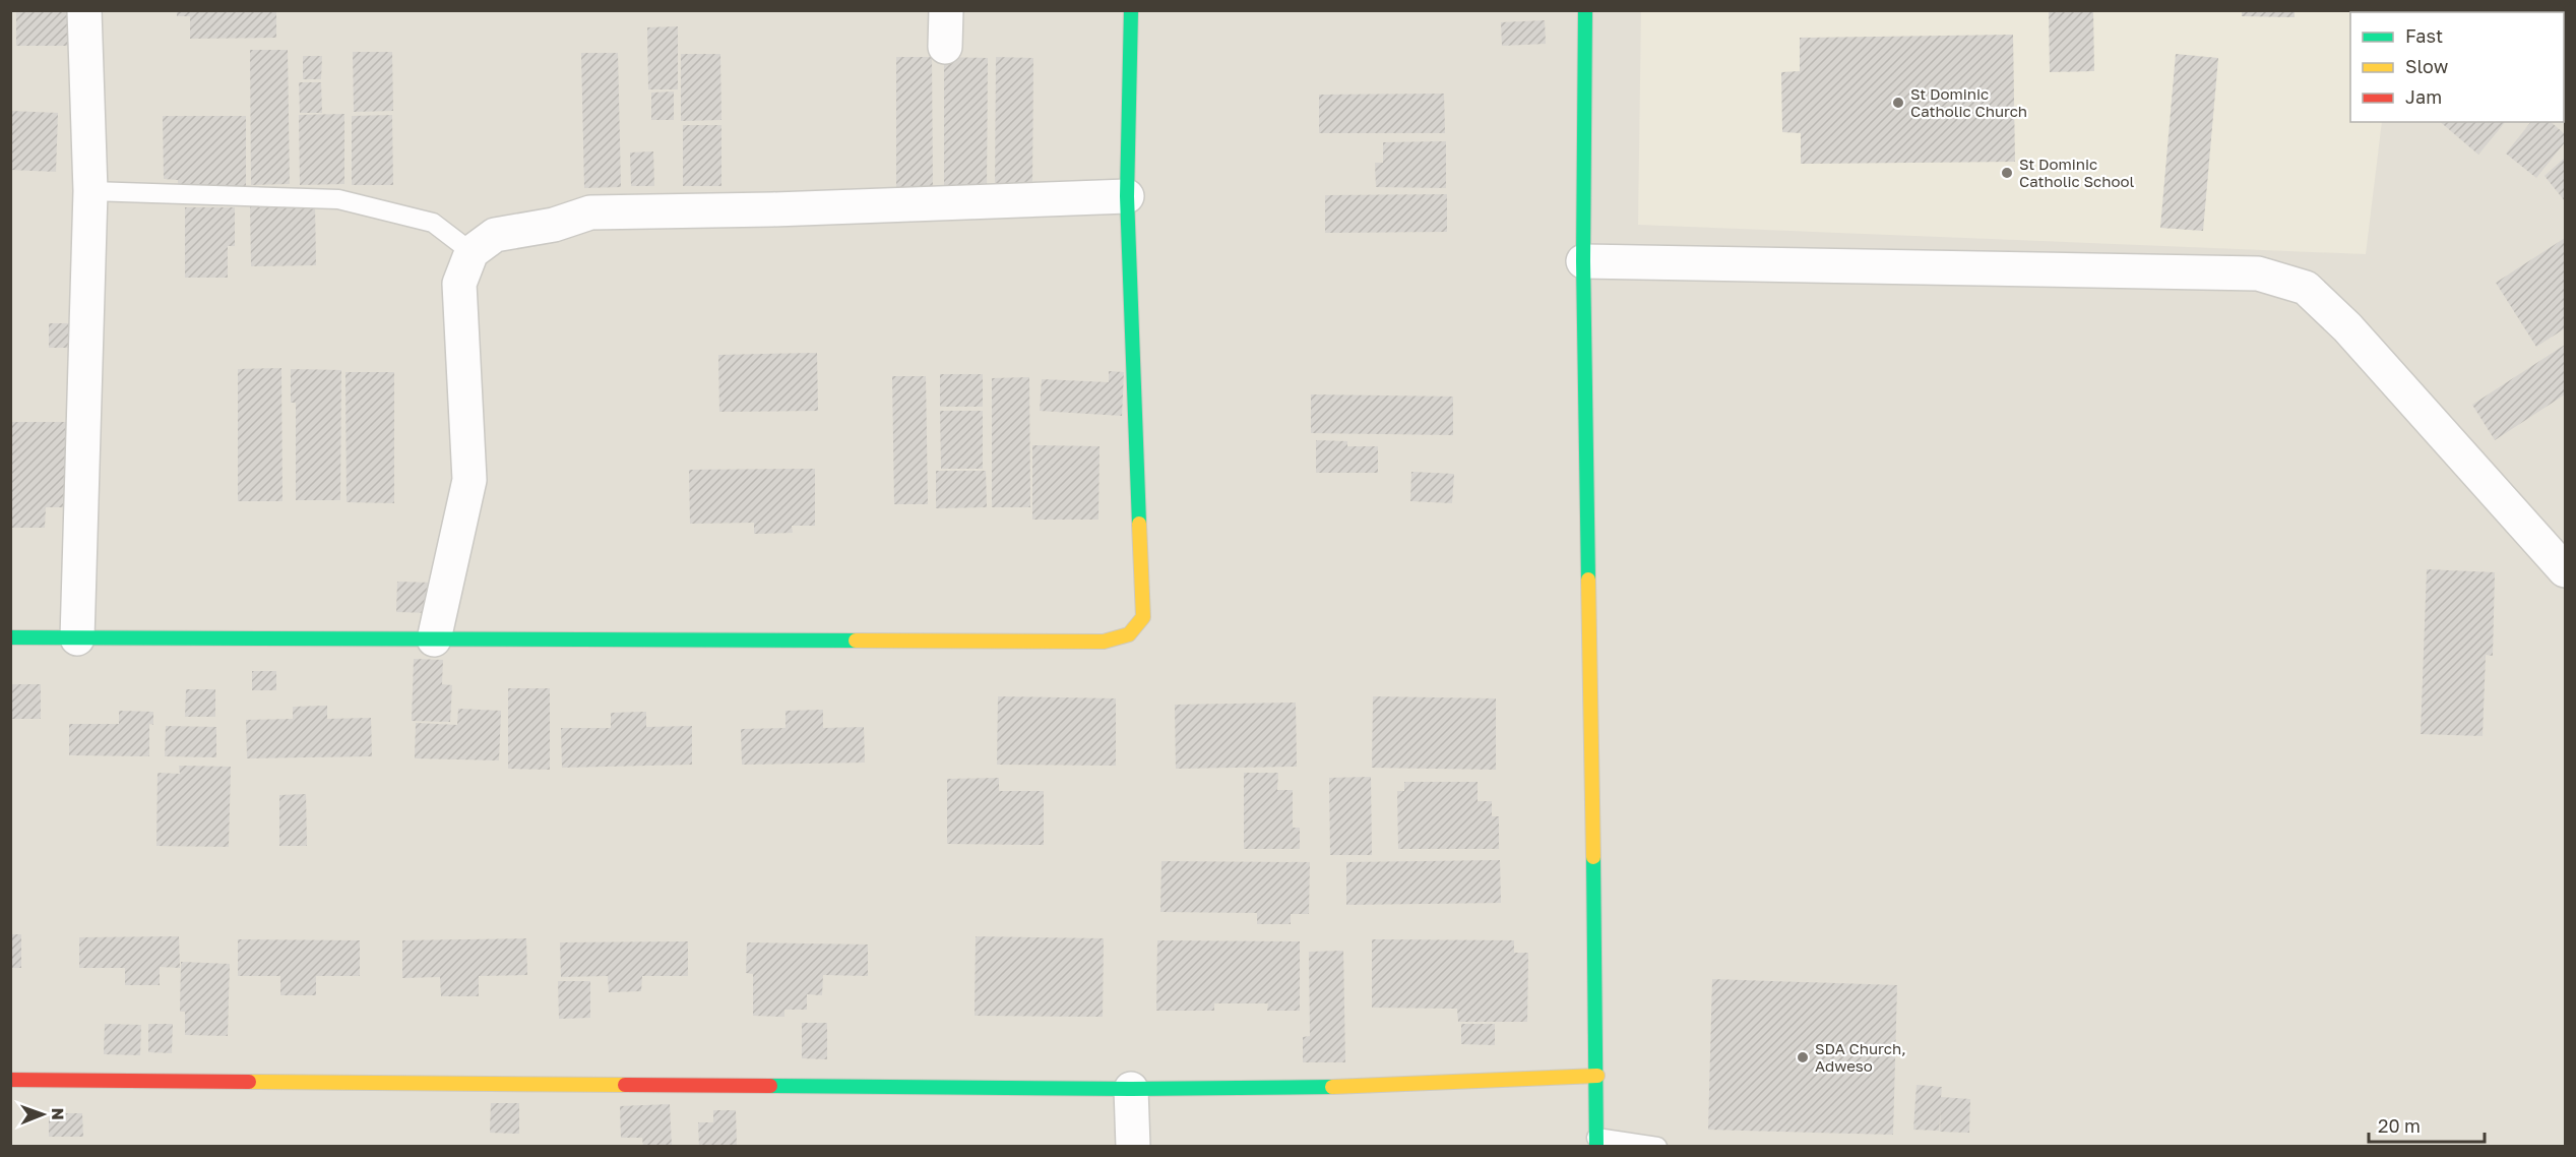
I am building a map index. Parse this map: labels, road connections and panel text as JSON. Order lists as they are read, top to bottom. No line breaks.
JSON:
{"places":["St Dominic Catholic Church","St Dominic Catholic School","SDA Church, Adweso"],"legend":["Fast","Slow","Jam"],"scale_bar":"20 m","north":"right"}
